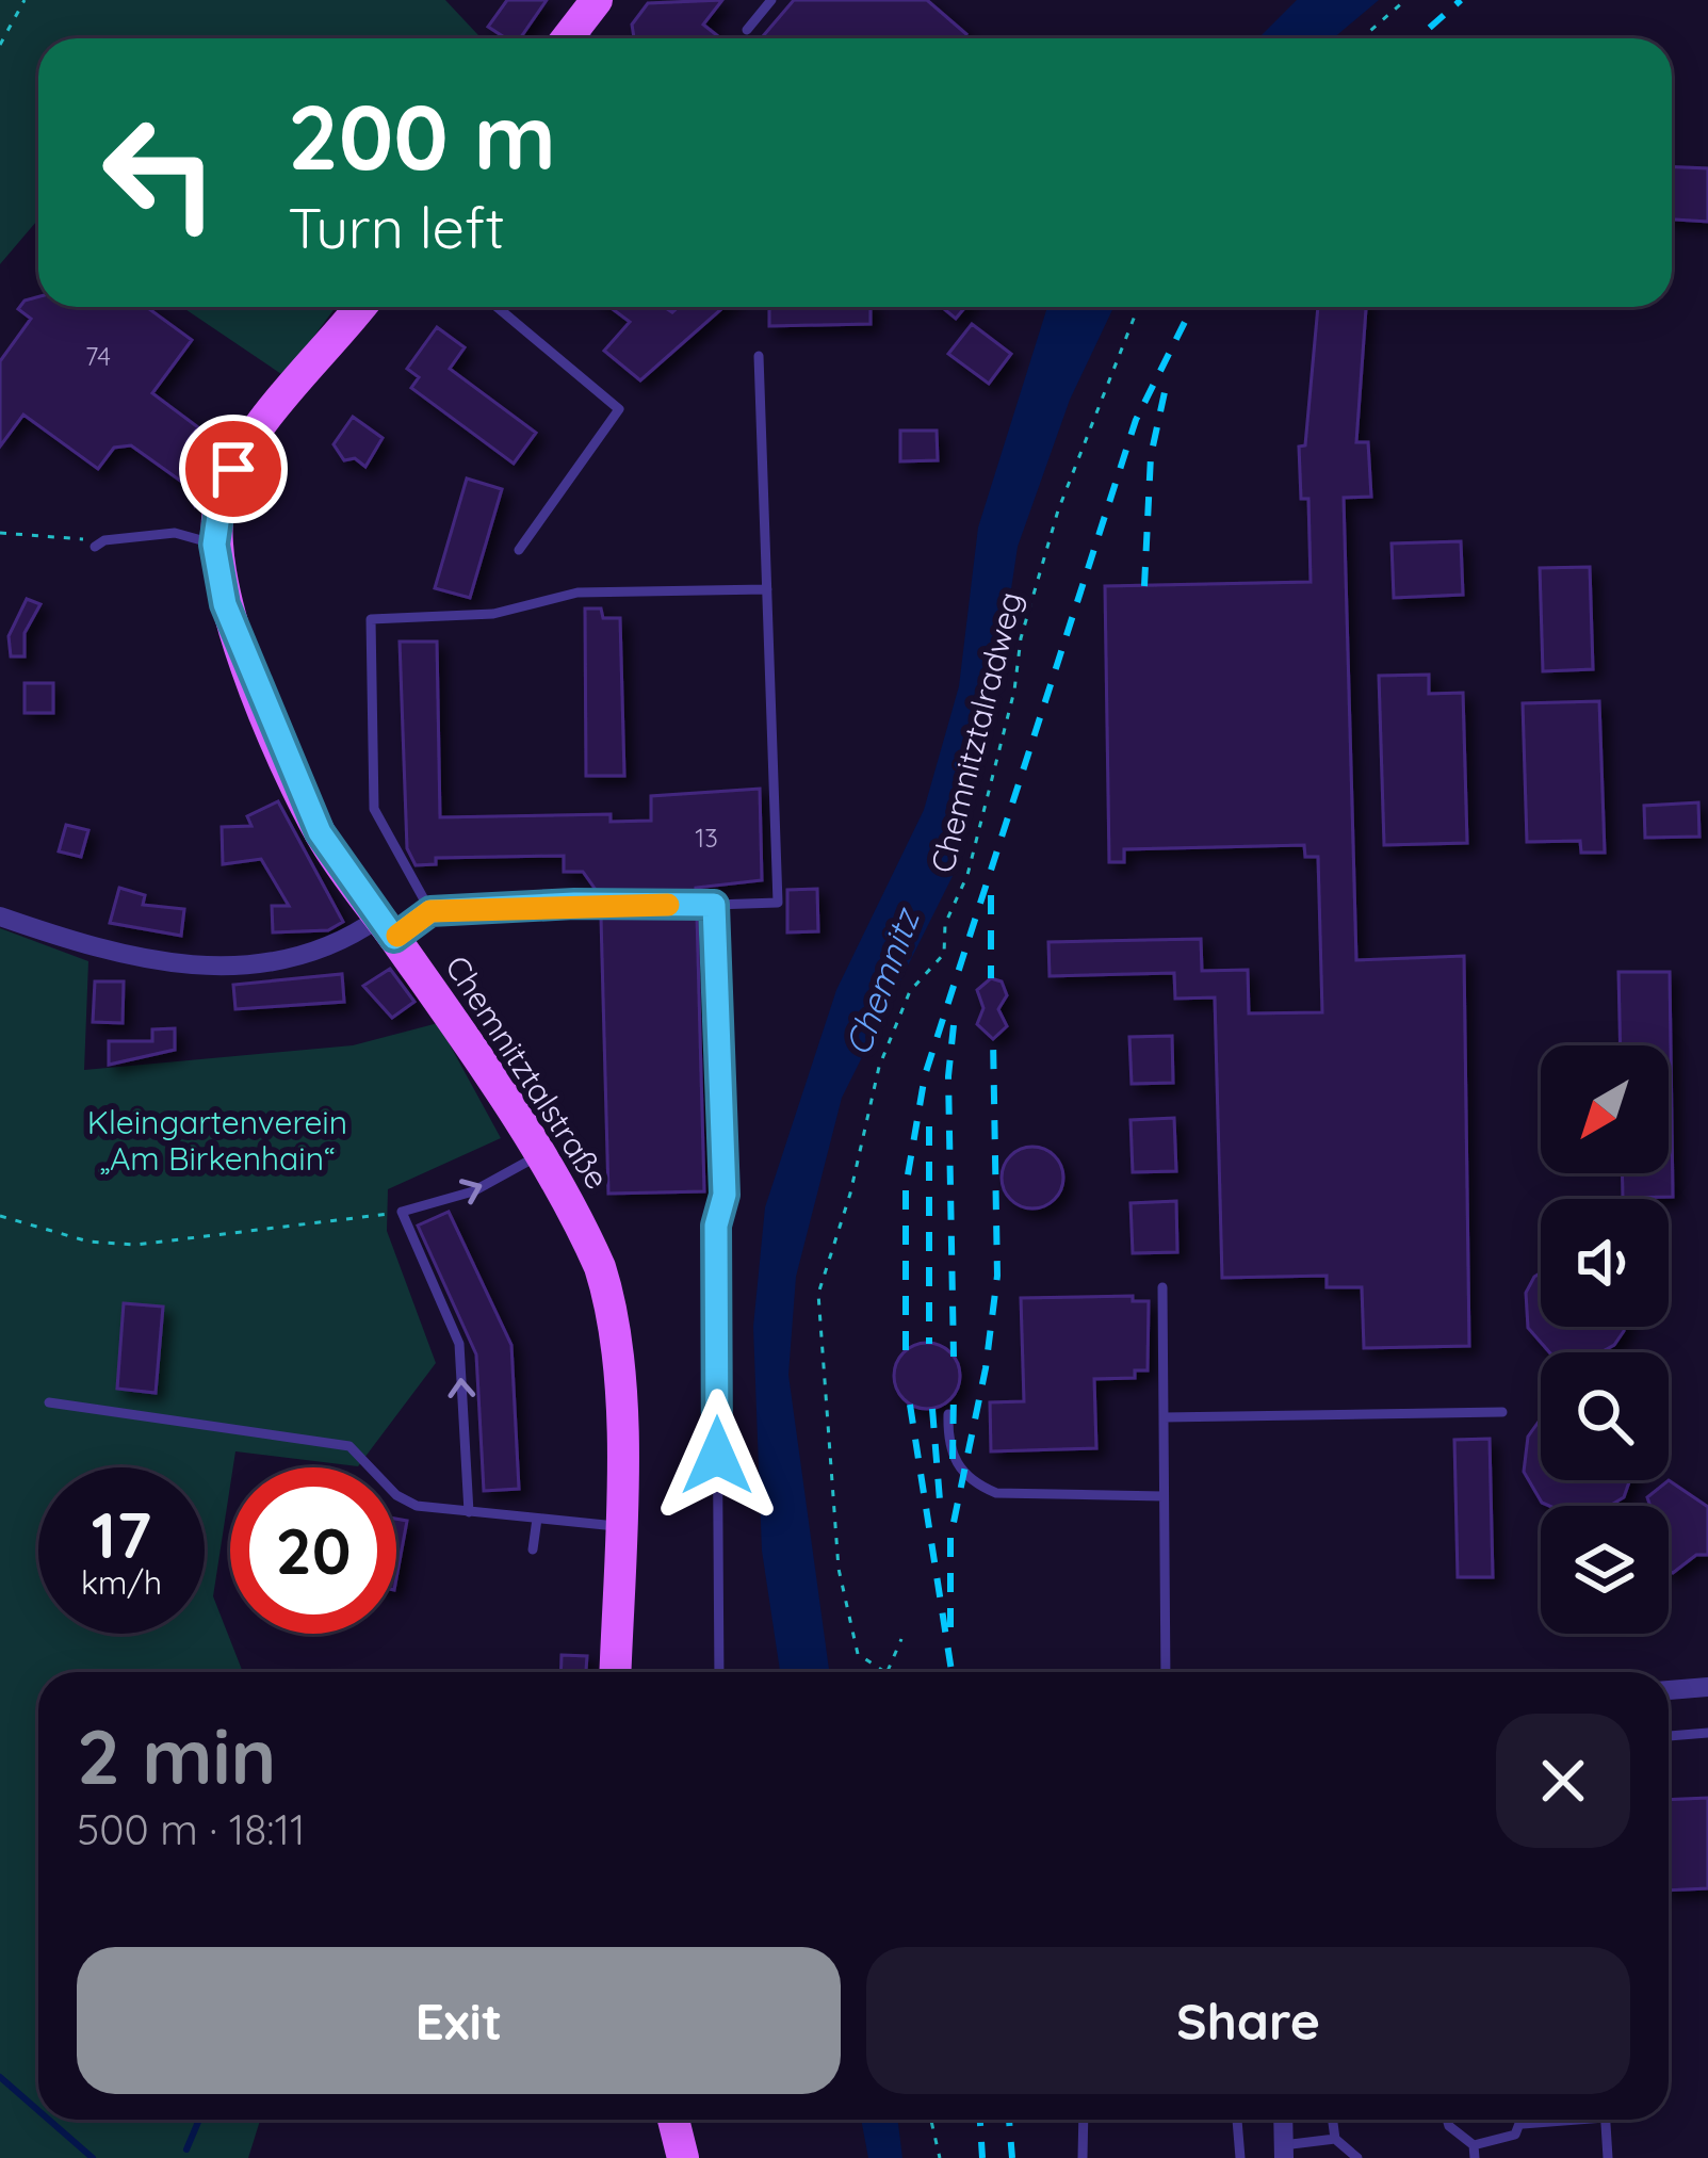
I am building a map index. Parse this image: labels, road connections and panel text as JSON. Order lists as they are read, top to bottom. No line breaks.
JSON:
{"streets":{"main road":["Chemnitztalstraße"],"path":["Chemnitztalradweg"]},"water":["Chemnitz"],"parks":["Kleingartenverein „Am Birkenhain“"],"house_numbers":["74","13"],"north":"bottom left","page":{"turn":["200 m","Turn left"],"speed":"17 km/h","limit":"20","heading":["2 min","500 m · 18:11"],"buttons":["Exit","Share"]}}
